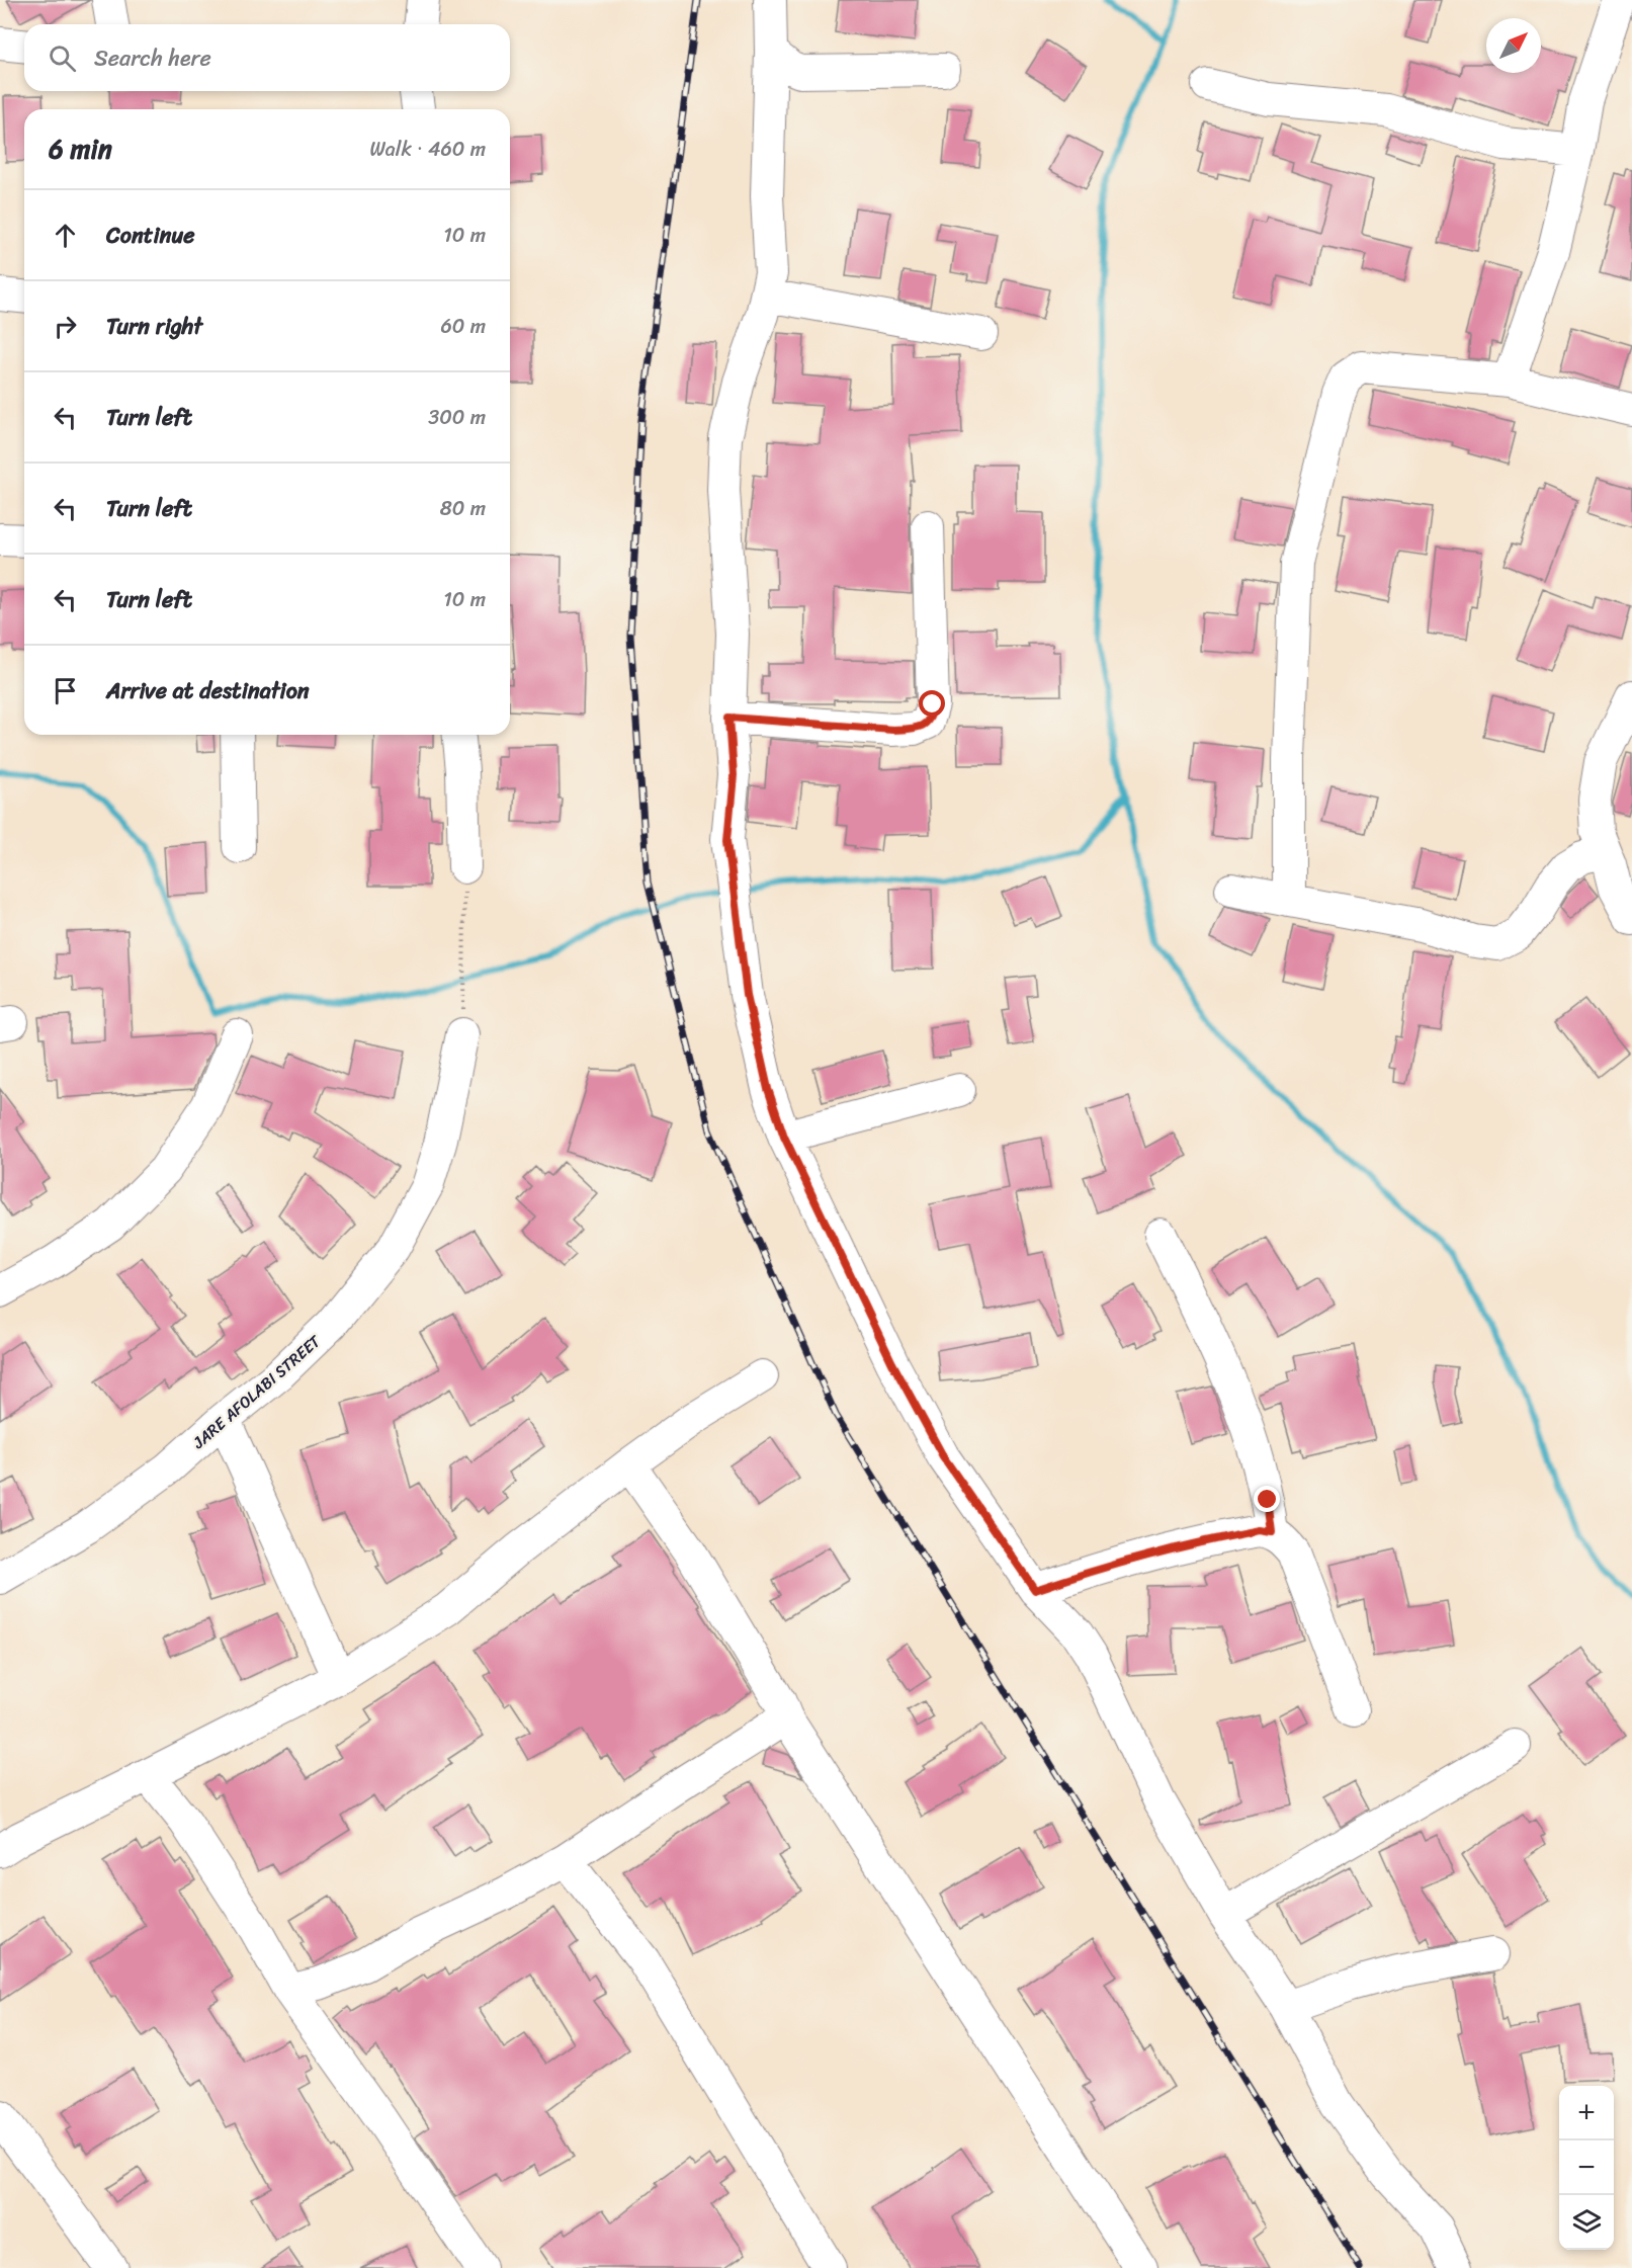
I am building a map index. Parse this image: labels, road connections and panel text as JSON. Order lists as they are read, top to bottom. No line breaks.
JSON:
{"streets":{"street":["JARE AFOLABI STREET"]},"north":"top right","page":{"search":"Search here","heading":["6 min","Walk · 460 m"],"list":[["Continue","10 m"],["Turn right","60 m"],["Turn left","300 m"],["Turn left","80 m"],["Turn left","10 m"],"Arrive at destination"],"map_buttons":["+","−"]}}
